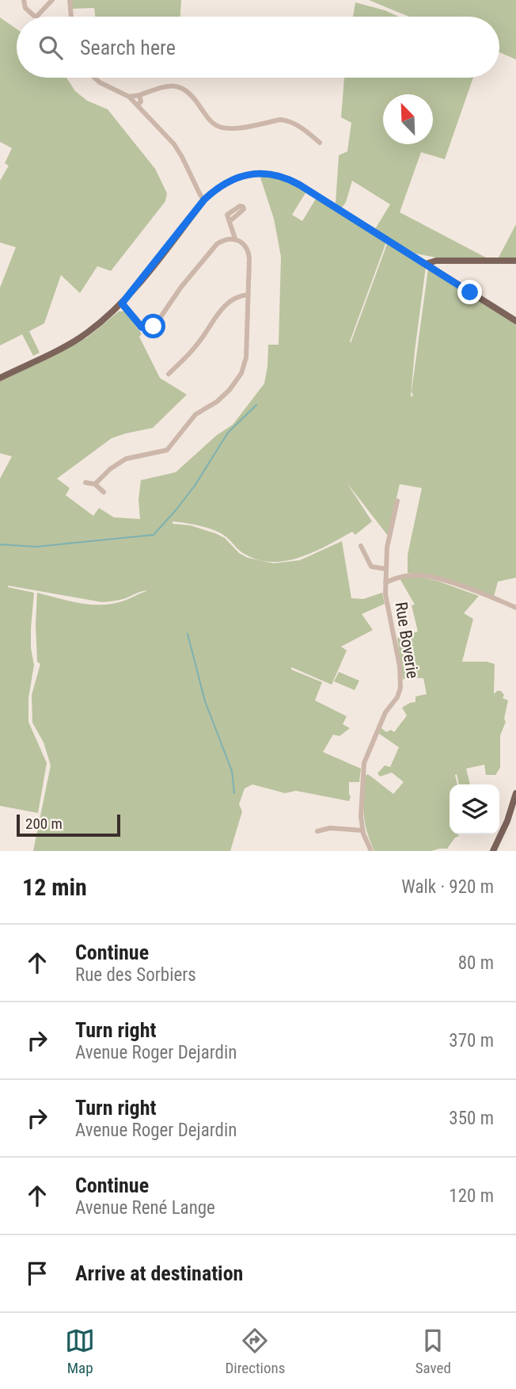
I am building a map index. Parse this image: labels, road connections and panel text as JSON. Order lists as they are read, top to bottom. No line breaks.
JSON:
{"streets":{"street":["Rue Boverie"]},"scale_bar":"200 m","north":"top left","page":{"search":"Search here","scale":"200 m","heading":["12 min","Walk · 920 m"],"list":[["Continue","Rue des Sorbiers","80 m"],["Turn right","Avenue Roger Dejardin","370 m"],["Turn right","Avenue Roger Dejardin","350 m"],["Continue","Avenue René Lange","120 m"],"Arrive at destination"],"nav":["Map","Directions","Saved"]}}
